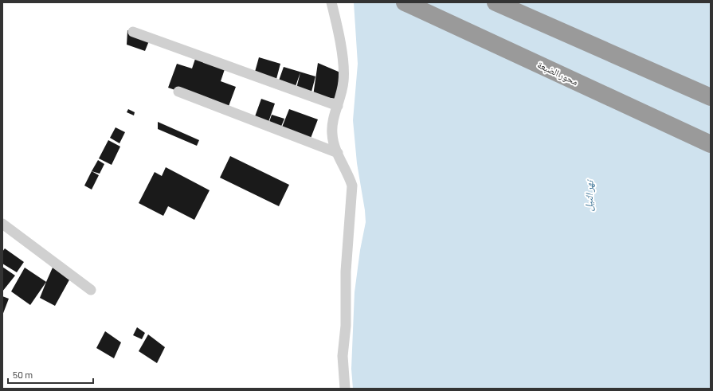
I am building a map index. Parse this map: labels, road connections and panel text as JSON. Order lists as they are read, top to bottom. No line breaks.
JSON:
{"streets":{"highway":["محور الضبعة"]},"water":["نهر النيل"],"scale_bar":"50 m"}
